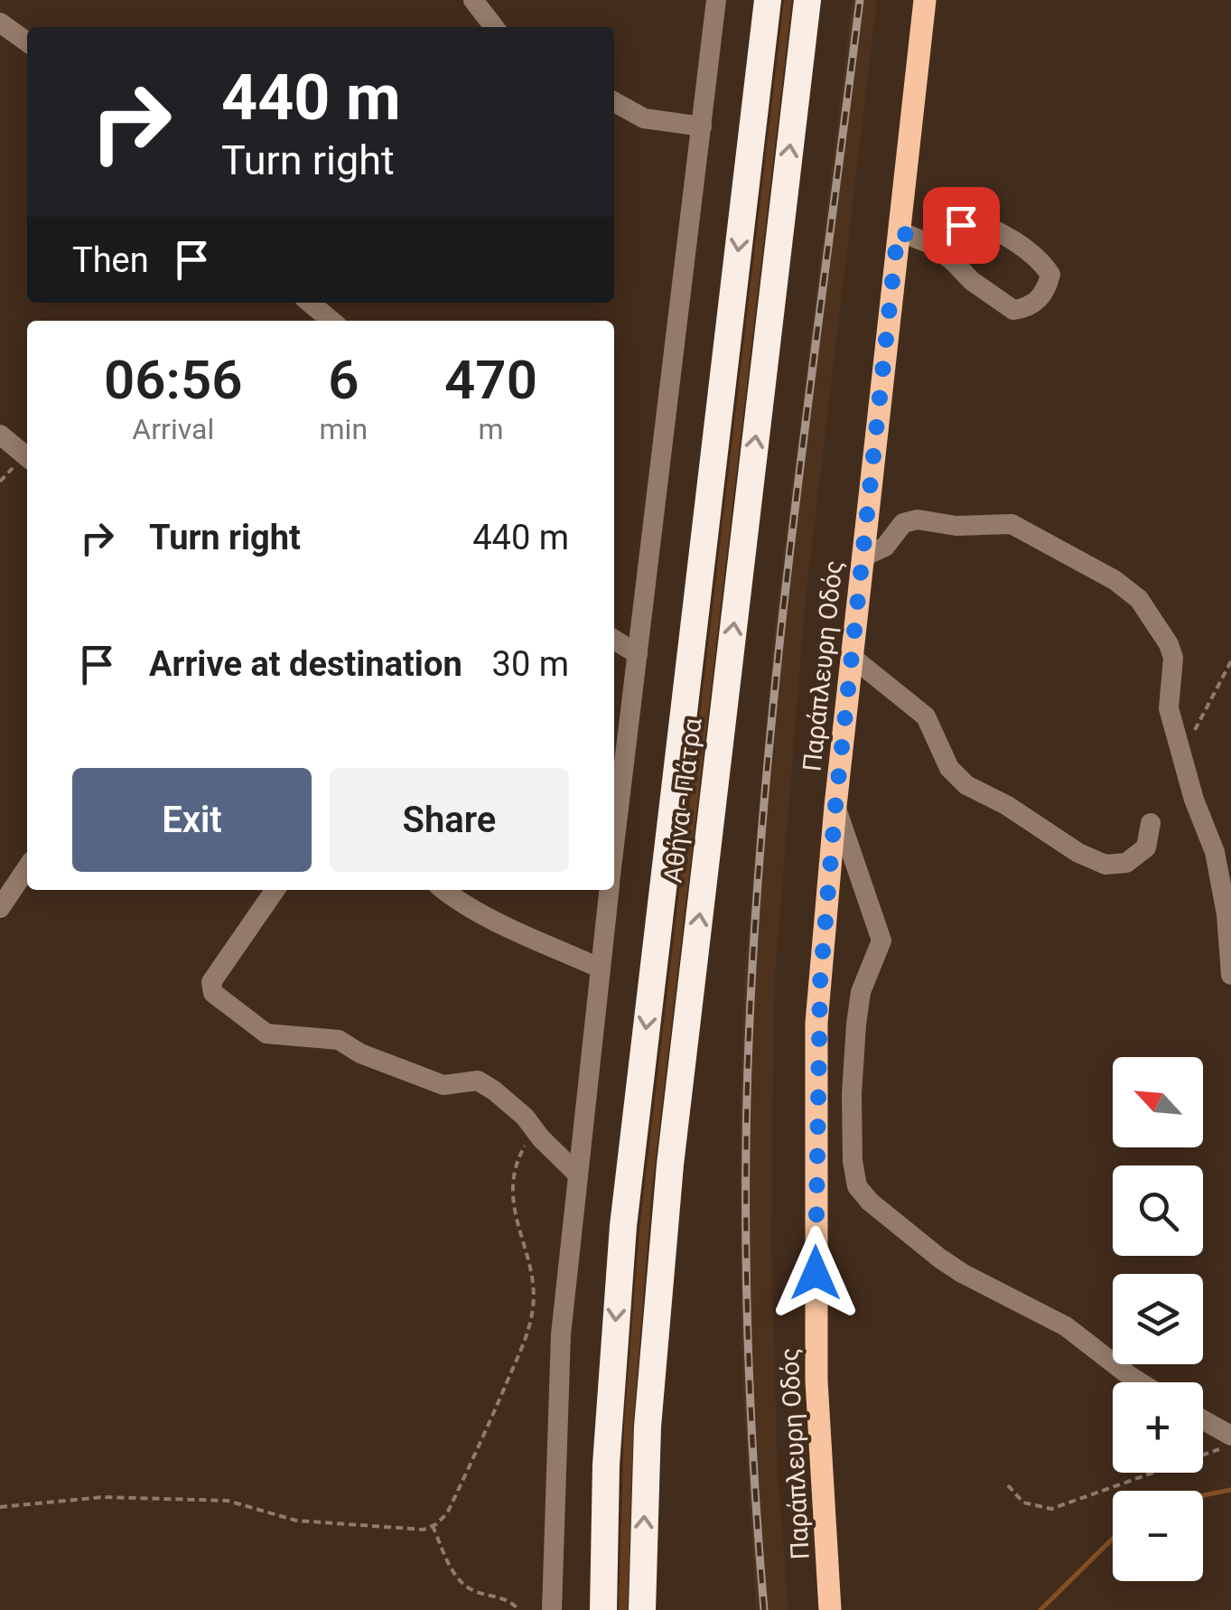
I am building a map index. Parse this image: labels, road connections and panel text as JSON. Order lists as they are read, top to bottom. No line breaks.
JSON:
{"streets":{"highway":["Αθήνα - Πάτρα"],"main road":["Παράπλευρη Οδός"]},"north":"top left","page":{"turn":["440 m","Turn right"],"then":"Then","eta":["06:56","Arrival","6","min","470","m"],"list":[{"name":"Turn right","value":"440 m"},{"name":"Arrive at destination","value":"30 m"}],"buttons":["Exit","Share"],"map_buttons":["+","−"]}}
